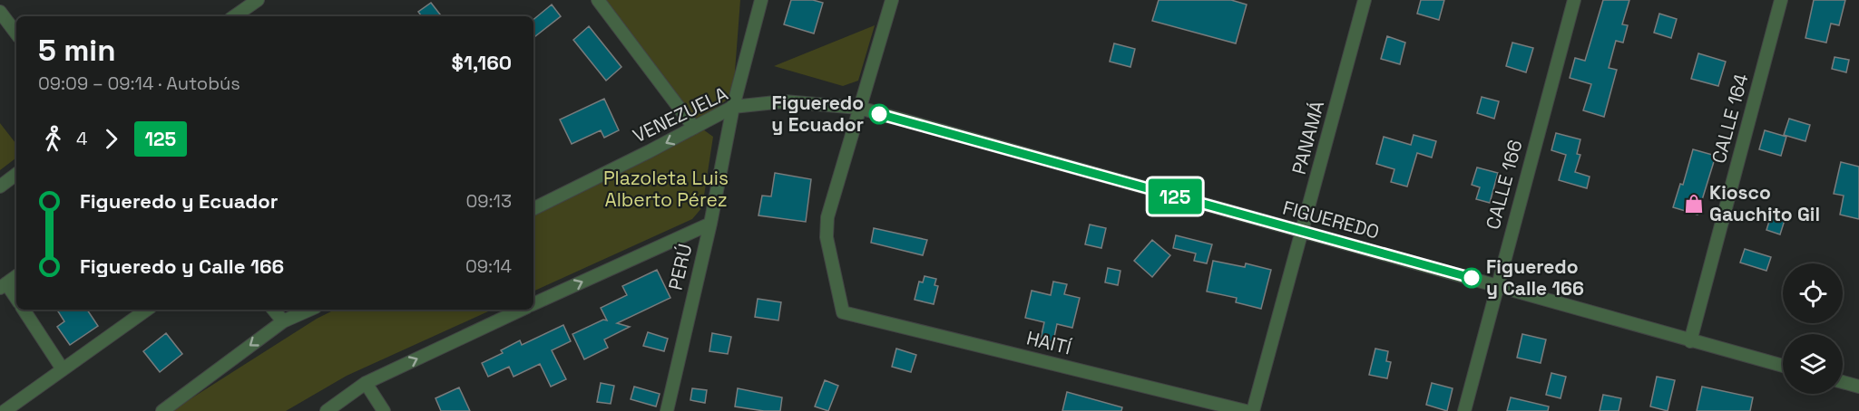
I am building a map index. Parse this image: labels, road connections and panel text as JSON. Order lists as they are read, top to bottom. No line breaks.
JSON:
{"streets":{"street":["VENEZUELA","CALLE 164","PANAMÁ","CALLE 166","FIGUEREDO","PERÚ","HAITÍ"]},"crossings":[["VENEZUELA","FIGUEREDO"],["VENEZUELA","PERÚ"],["VENEZUELA","HAITÍ"],["CALLE 164","FIGUEREDO"],["PANAMÁ","FIGUEREDO"],["CALLE 166","FIGUEREDO"],["FIGUEREDO","HAITÍ"]],"parks":["Plazoleta Luis Alberto Pérez"],"places":{"other":["Figueredo y Ecuador","Figueredo y Calle 166"],"shop":["Kiosco Gauchito Gil"]},"lines":["bus line 125"],"page":{"on_map":"125","heading":["5 min","09:09 – 09:14 · Autobús","$1,160"],"legs":["4","125"],"list":[{"name":"Figueredo y Ecuador","value":"09:13"},{"name":"Figueredo y Calle 166","value":"09:14"}]}}
